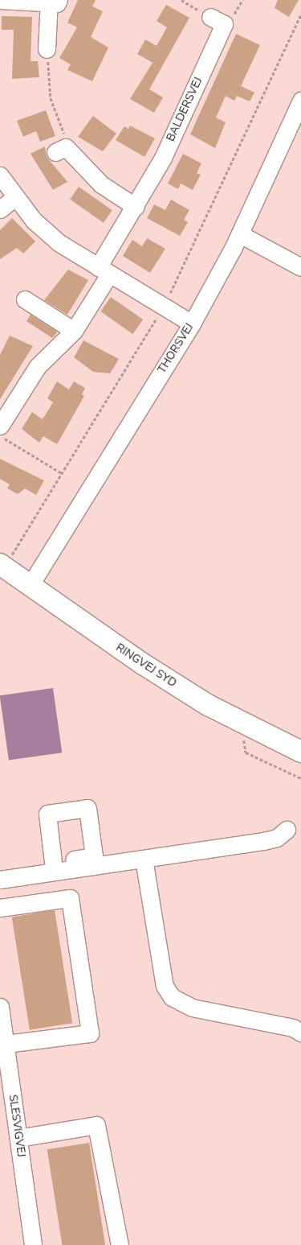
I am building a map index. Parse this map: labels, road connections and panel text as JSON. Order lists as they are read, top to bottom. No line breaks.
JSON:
{"streets":{"main road":["RINGVEJ SYD"],"street":["BALDERSVEJ","THORSVEJ","SLESVIGVEJ"]},"crossings":[["THORSVEJ","RINGVEJ SYD"]]}
